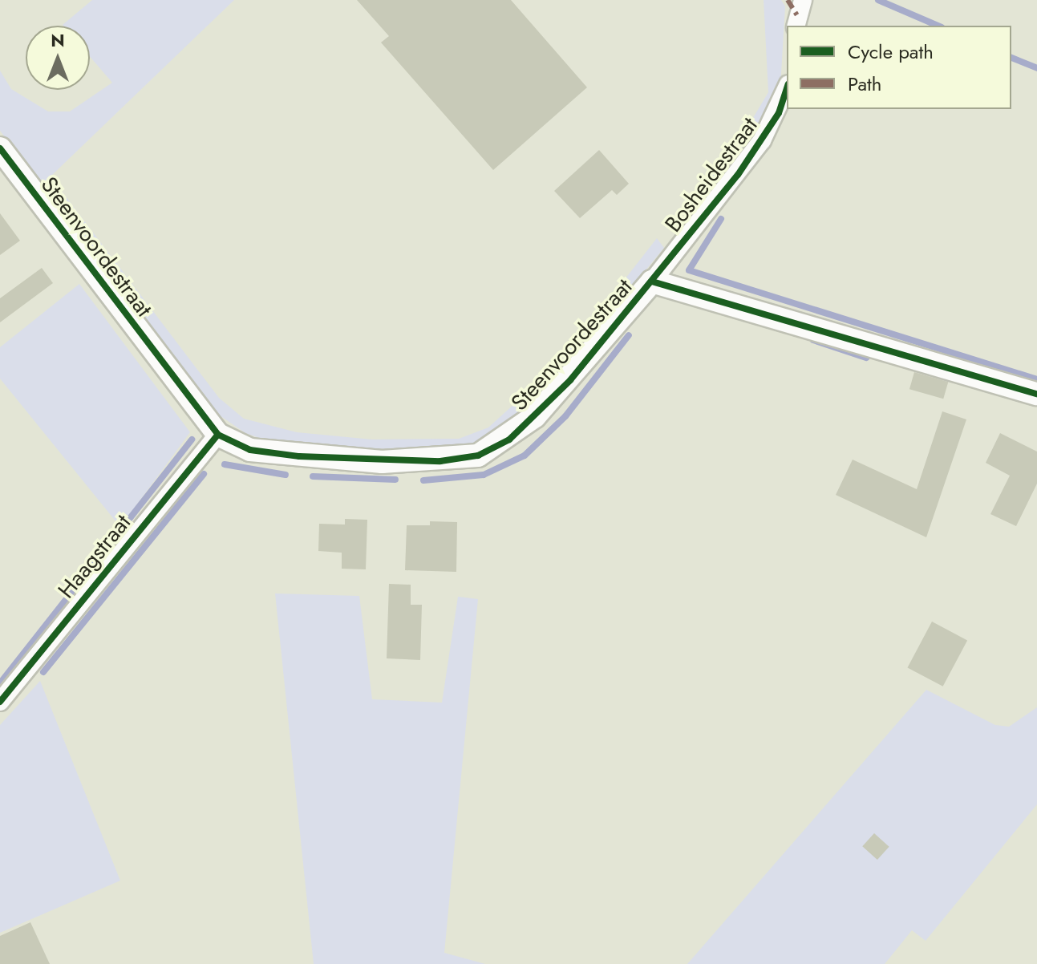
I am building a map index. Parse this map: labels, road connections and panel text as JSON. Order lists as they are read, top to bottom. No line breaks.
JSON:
{"streets":{"street":["Bosheidestraat","Steenvoordestraat","Haagstraat"]},"crossings":[["Bosheidestraat","Steenvoordestraat"],["Steenvoordestraat","Haagstraat"]],"legend":["Cycle path","Path"],"north":"top"}
